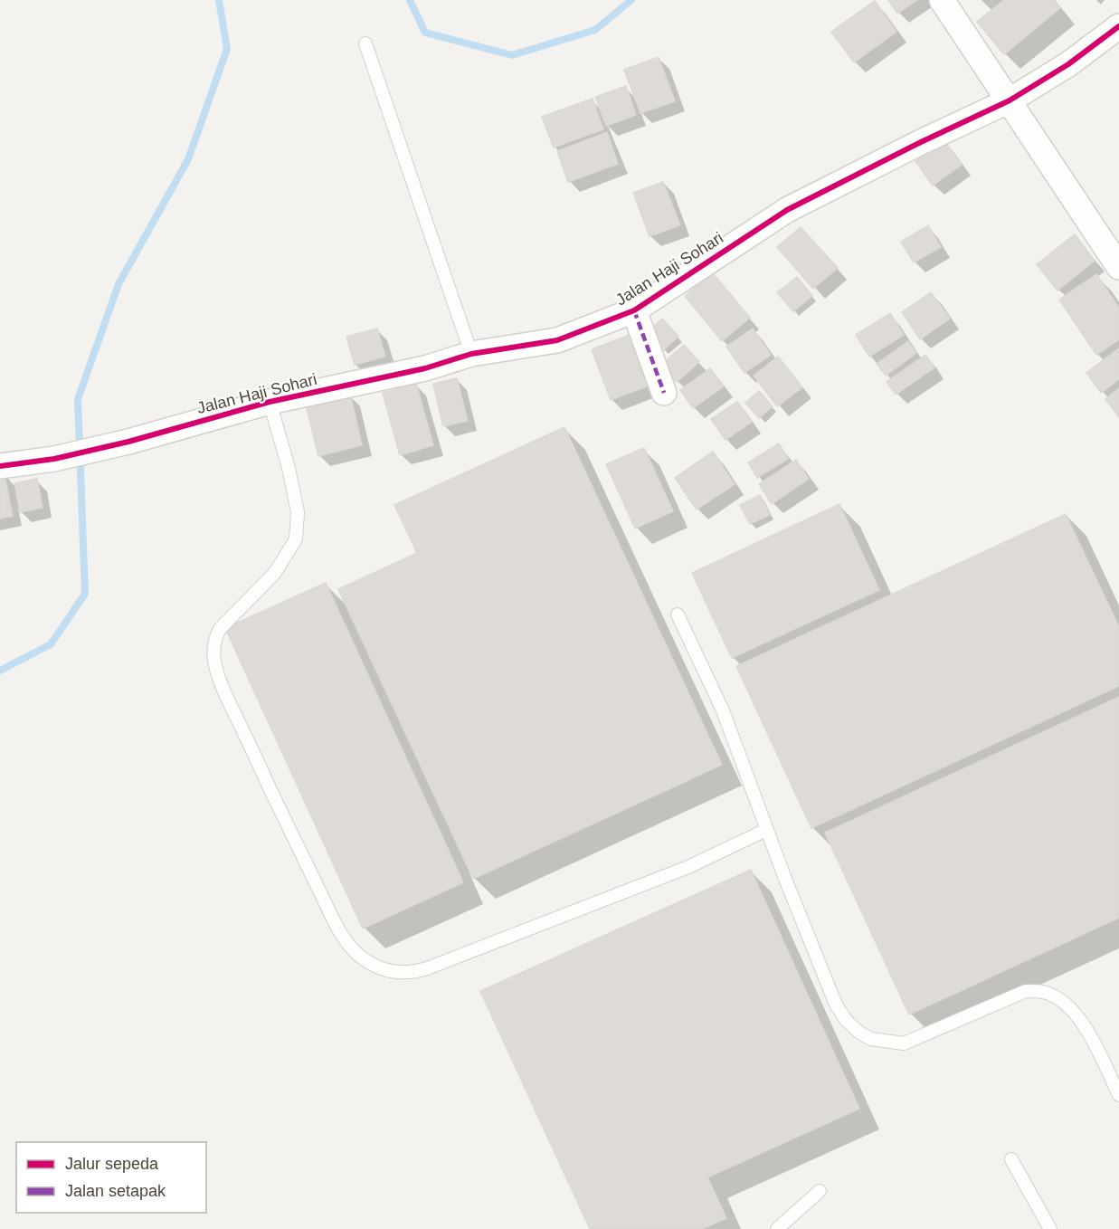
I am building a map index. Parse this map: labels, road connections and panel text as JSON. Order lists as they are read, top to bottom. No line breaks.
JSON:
{"streets":{"street":["Jalan Haji Sohari"]},"legend":["Jalur sepeda","Jalan setapak"]}
